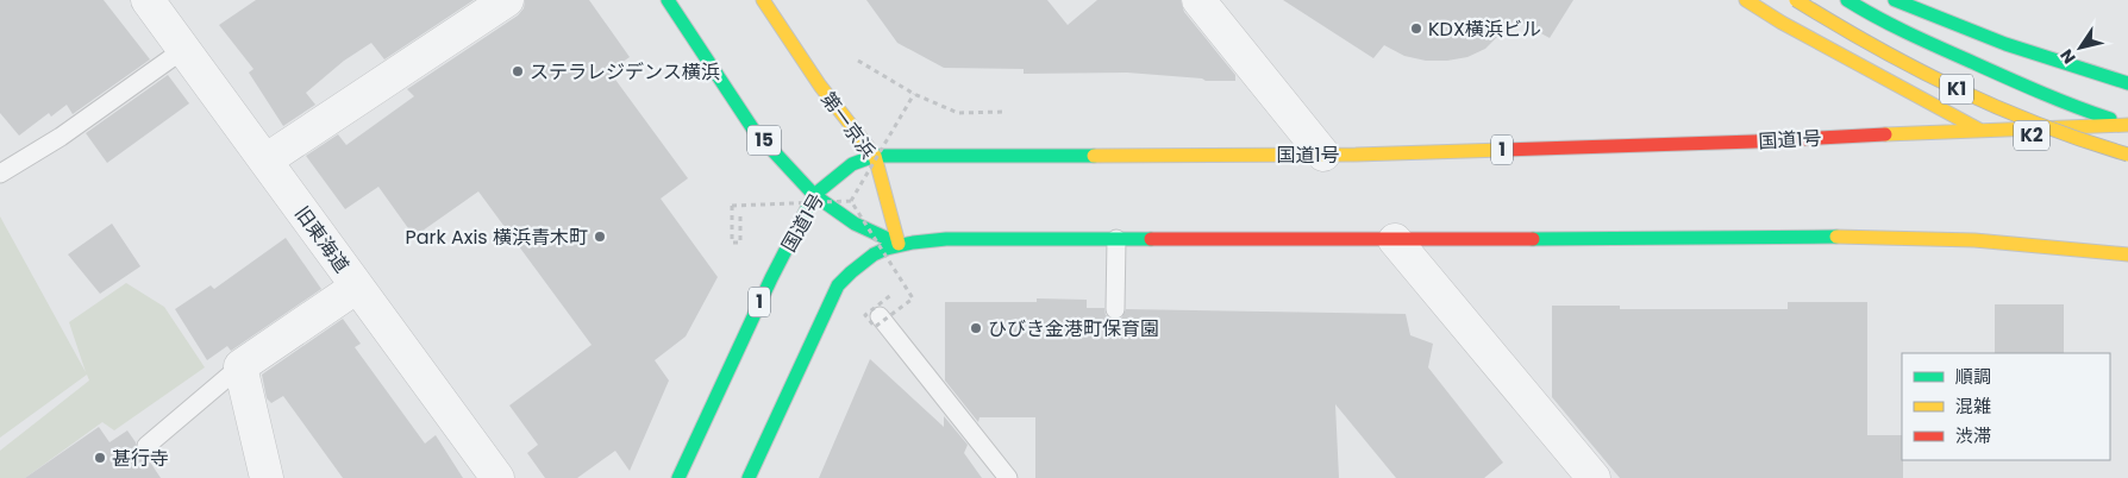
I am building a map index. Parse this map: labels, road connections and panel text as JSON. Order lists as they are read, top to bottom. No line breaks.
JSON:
{"streets":{"main road":["K1","第一京浜","K2","国道1号","15","1"],"street":["旧東海道"]},"crossings":[["K1","K2"],["第一京浜","国道1号"],["第一京浜","15"],["K2","国道1号"],["国道1号","15"]],"places":["KDX横浜ビル","ステラレジデンス横浜","Park Axis 横浜青木町","ひびき金港町保育園","甚行寺"],"legend":["順調","混雑","渋滞"],"north":"bottom left"}
